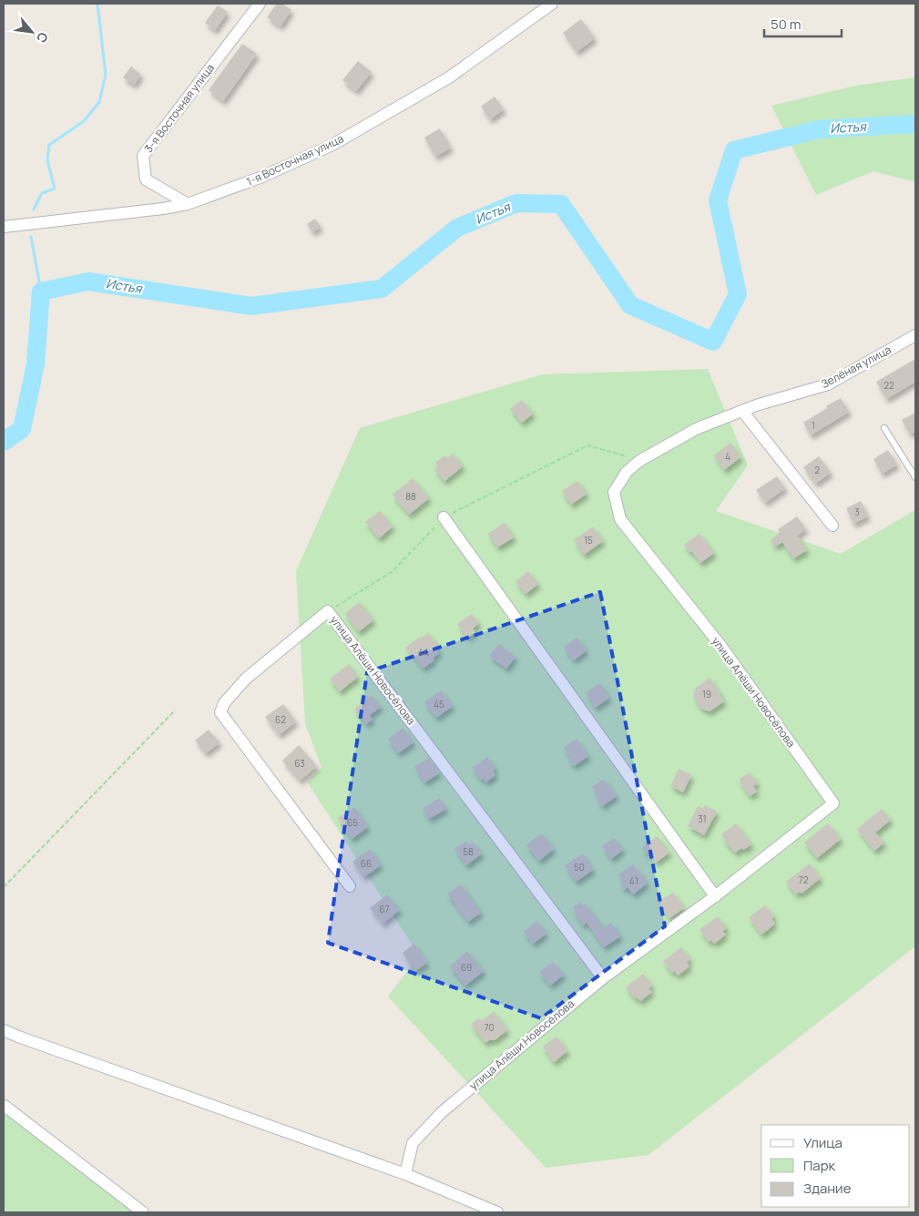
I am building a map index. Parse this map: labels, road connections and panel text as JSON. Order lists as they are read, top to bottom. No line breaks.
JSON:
{"streets":{"street":["3-я Восточная улица","1-я Восточная улица","Зелёная улица","улица Алёши Новосёлова"]},"crossings":[["3-я Восточная улица","1-я Восточная улица"],["Зелёная улица","улица Алёши Новосёлова"]],"water":["Истья"],"house_numbers":["22","1","4","2","88","3","15","44","19","45","62","63","31","65","58","66","50","72","41","67","69","70"],"legend":["Улица","Парк","Здание"],"scale_bar":"50 m","north":"bottom right"}
